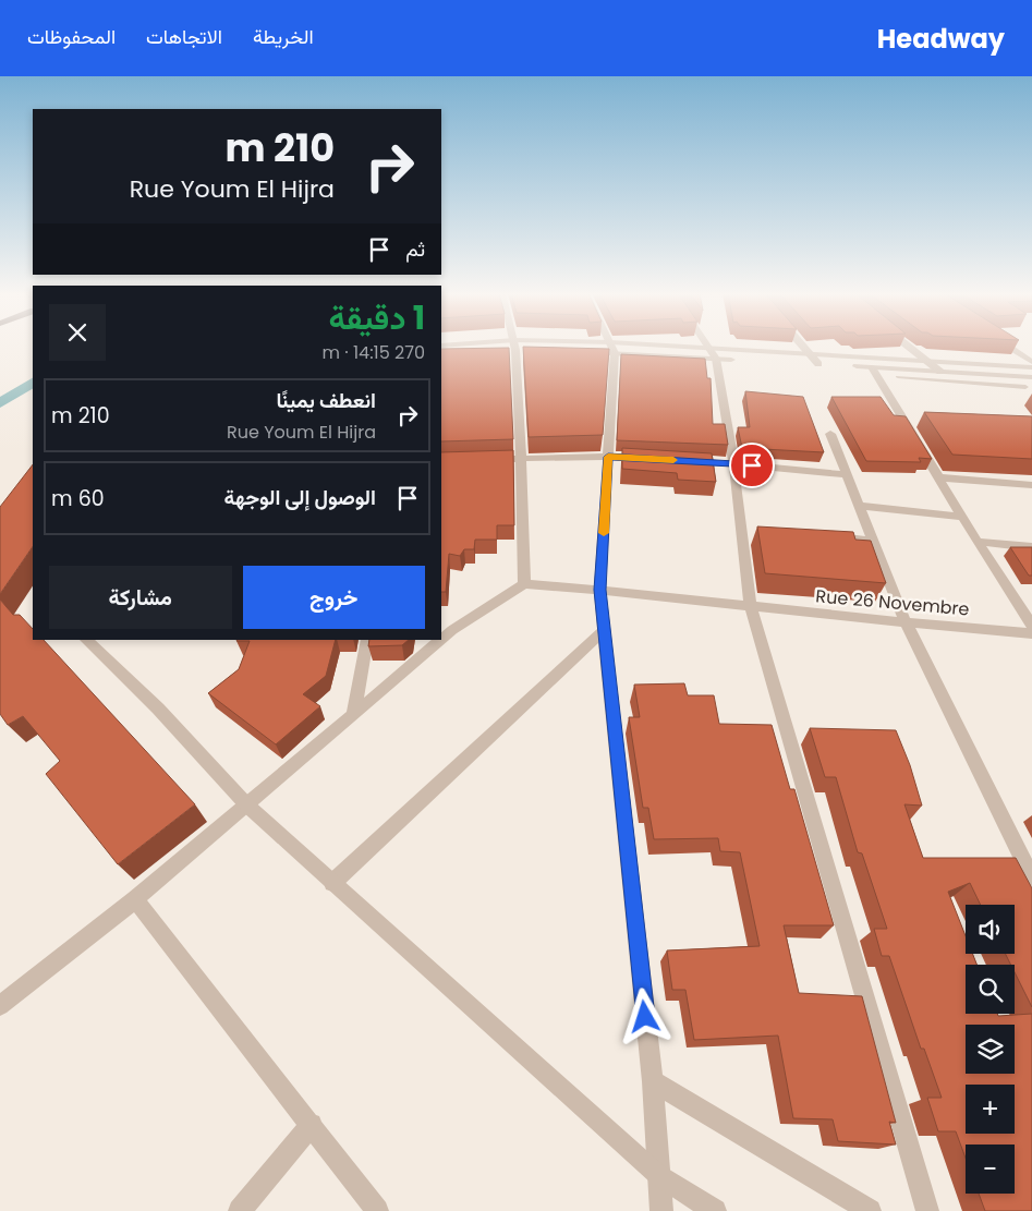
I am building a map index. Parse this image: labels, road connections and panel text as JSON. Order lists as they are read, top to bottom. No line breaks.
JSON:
{"streets":{"street":["Rue 26 Novembre"]},"page":{"header":"Headway","nav":["الخريطة","الاتجاهات","المحفوظات"],"turn":["210 m","Rue Youm El Hijra"],"then":"ثم","heading":["1 دقيقة","270 m · 14:15"],"list":[{"name":"انعطف يمينًا","note":"Rue Youm El Hijra","value":"210 m"},{"name":"الوصول إلى الوجهة","value":"60 m"}],"buttons":["خروج","مشاركة"],"map_buttons":["+","−"]}}
